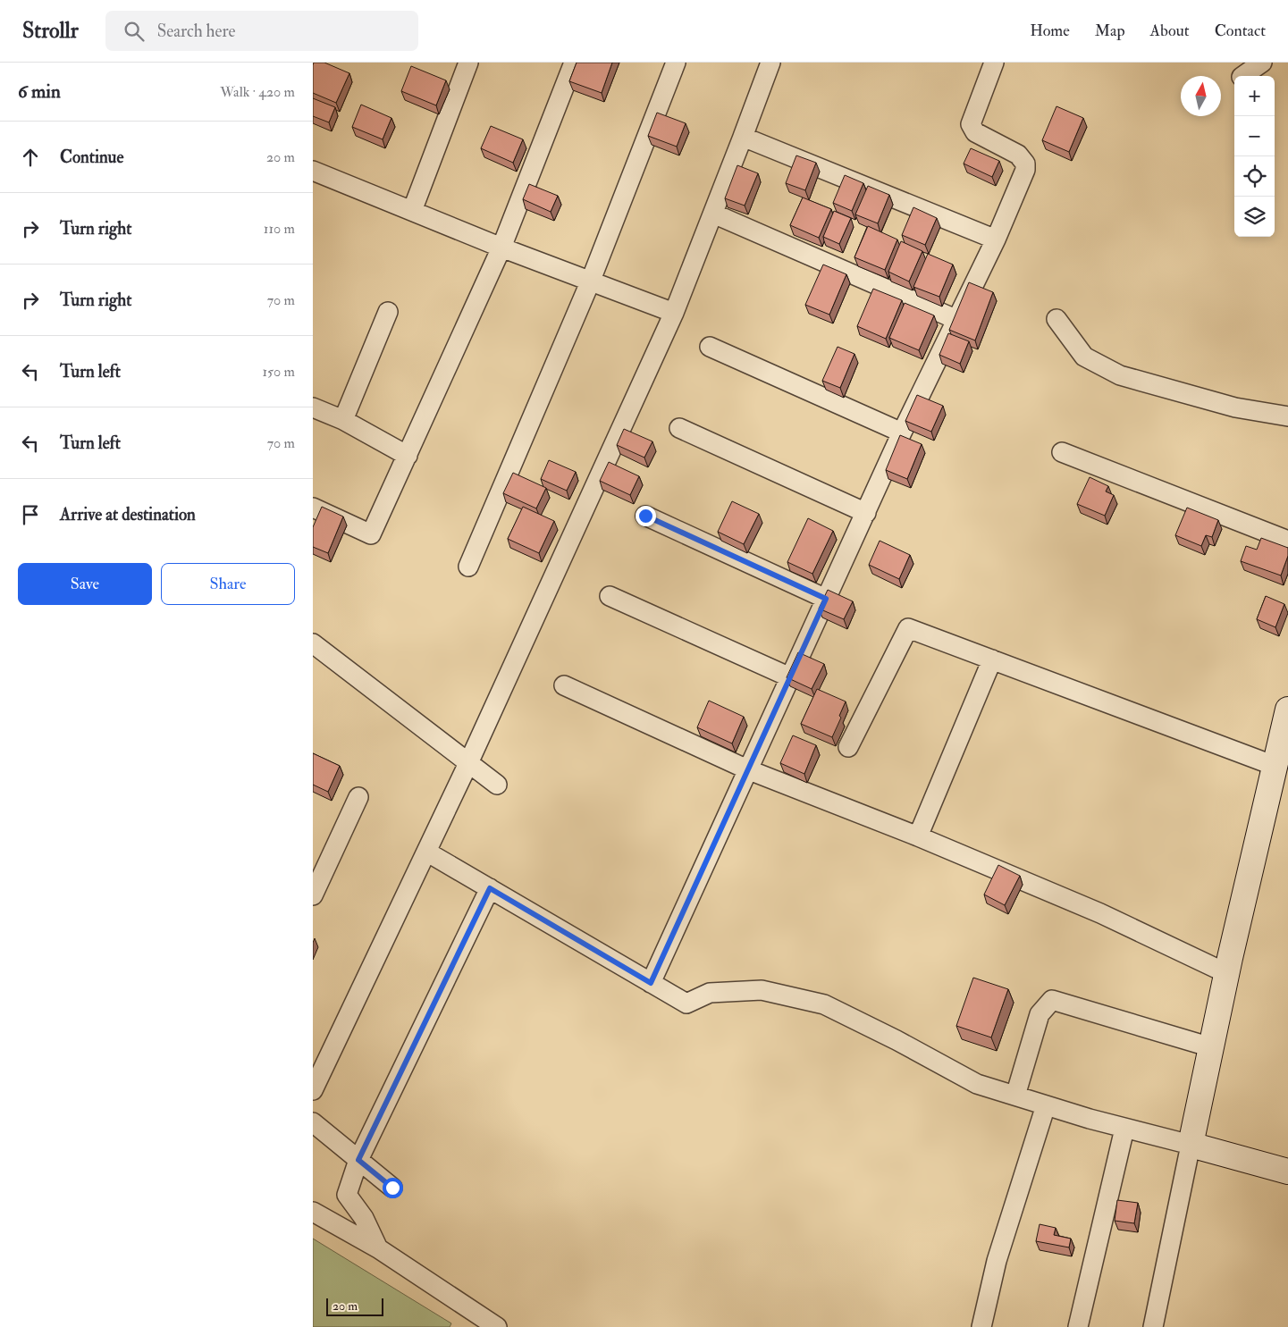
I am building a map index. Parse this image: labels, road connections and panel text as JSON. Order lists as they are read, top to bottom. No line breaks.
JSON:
{"scale_bar":"20 m","north":"top","page":{"header":"Strollr","search":"Search here","nav":["Home","Map","About","Contact"],"heading":["6 min","Walk · 420 m"],"map_buttons":["+","−"],"list":[["Continue","20 m"],["Turn right","110 m"],["Turn right","70 m"],["Turn left","150 m"],["Turn left","70 m"],"Arrive at destination"],"buttons":["Save","Share"],"scale":"20 m"}}
